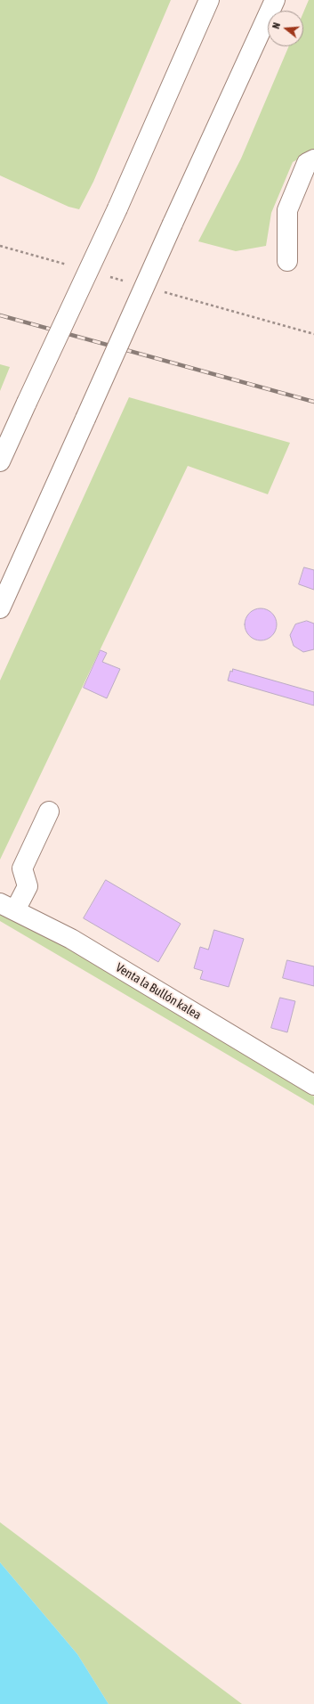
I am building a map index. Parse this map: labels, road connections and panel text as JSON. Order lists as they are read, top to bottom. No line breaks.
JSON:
{"streets":{"main road":["Venta la Bullón kalea"]},"north":"left"}
